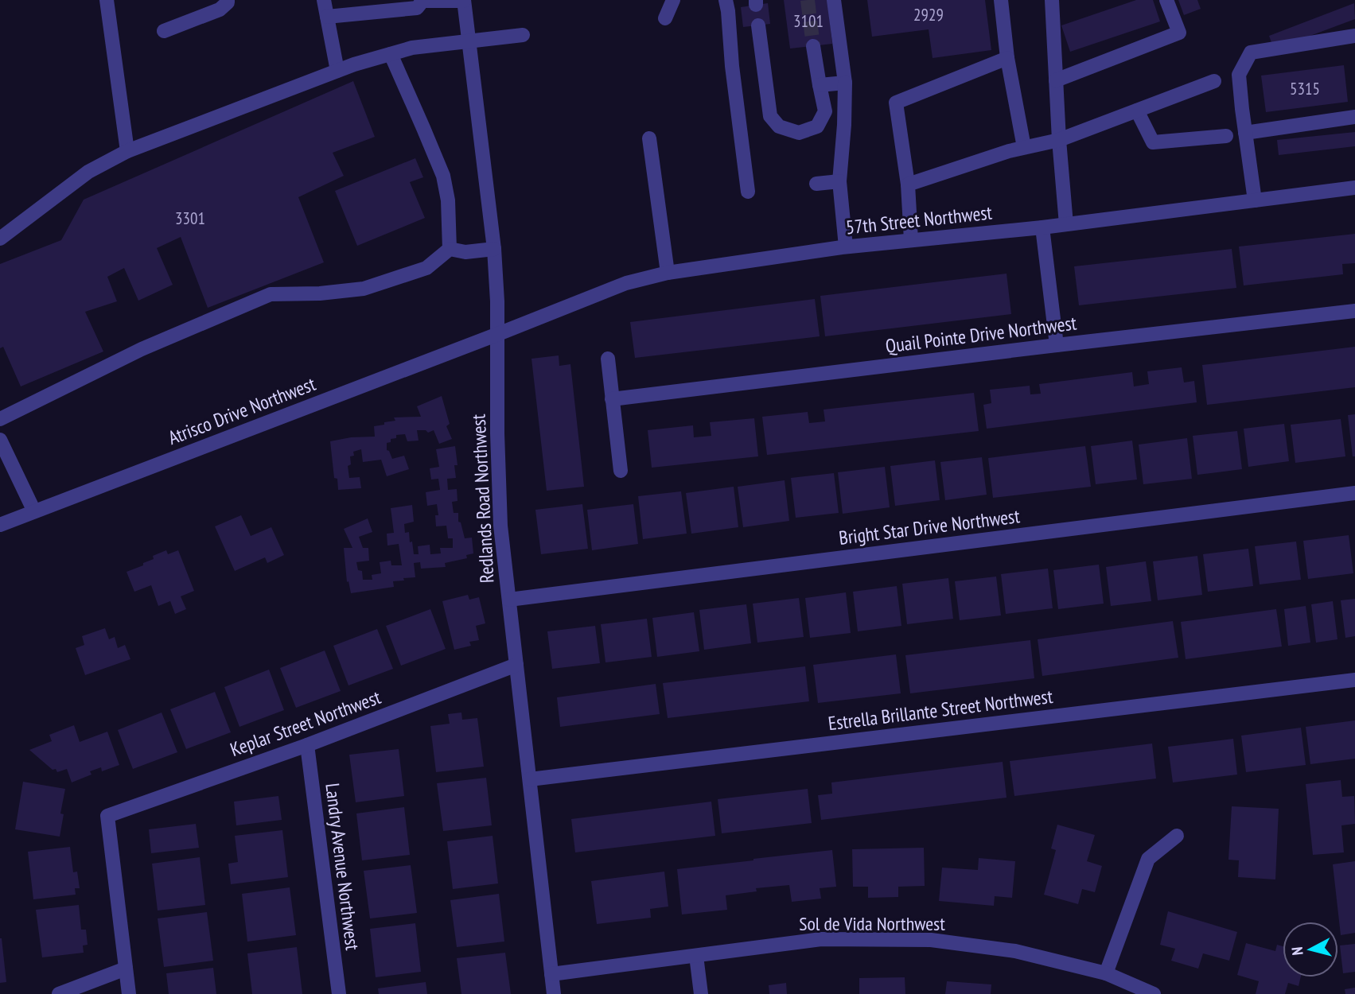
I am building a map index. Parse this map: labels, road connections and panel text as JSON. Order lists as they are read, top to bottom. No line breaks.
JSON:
{"streets":{"street":["57th Street Northwest","Quail Pointe Drive Northwest","Atrisco Drive Northwest","Redlands Road Northwest","Bright Star Drive Northwest","Estrella Brillante Street Northwest","Keplar Street Northwest","Landry Avenue Northwest","Sol de Vida Northwest"]},"crossings":[["57th Street Northwest","Atrisco Drive Northwest"],["57th Street Northwest","Redlands Road Northwest"],["Atrisco Drive Northwest","Redlands Road Northwest"],["Redlands Road Northwest","Bright Star Drive Northwest"],["Redlands Road Northwest","Estrella Brillante Street Northwest"],["Redlands Road Northwest","Keplar Street Northwest"],["Redlands Road Northwest","Sol de Vida Northwest"],["Keplar Street Northwest","Landry Avenue Northwest"]],"house_numbers":["2929","3101","5315","3301"],"north":"left"}
